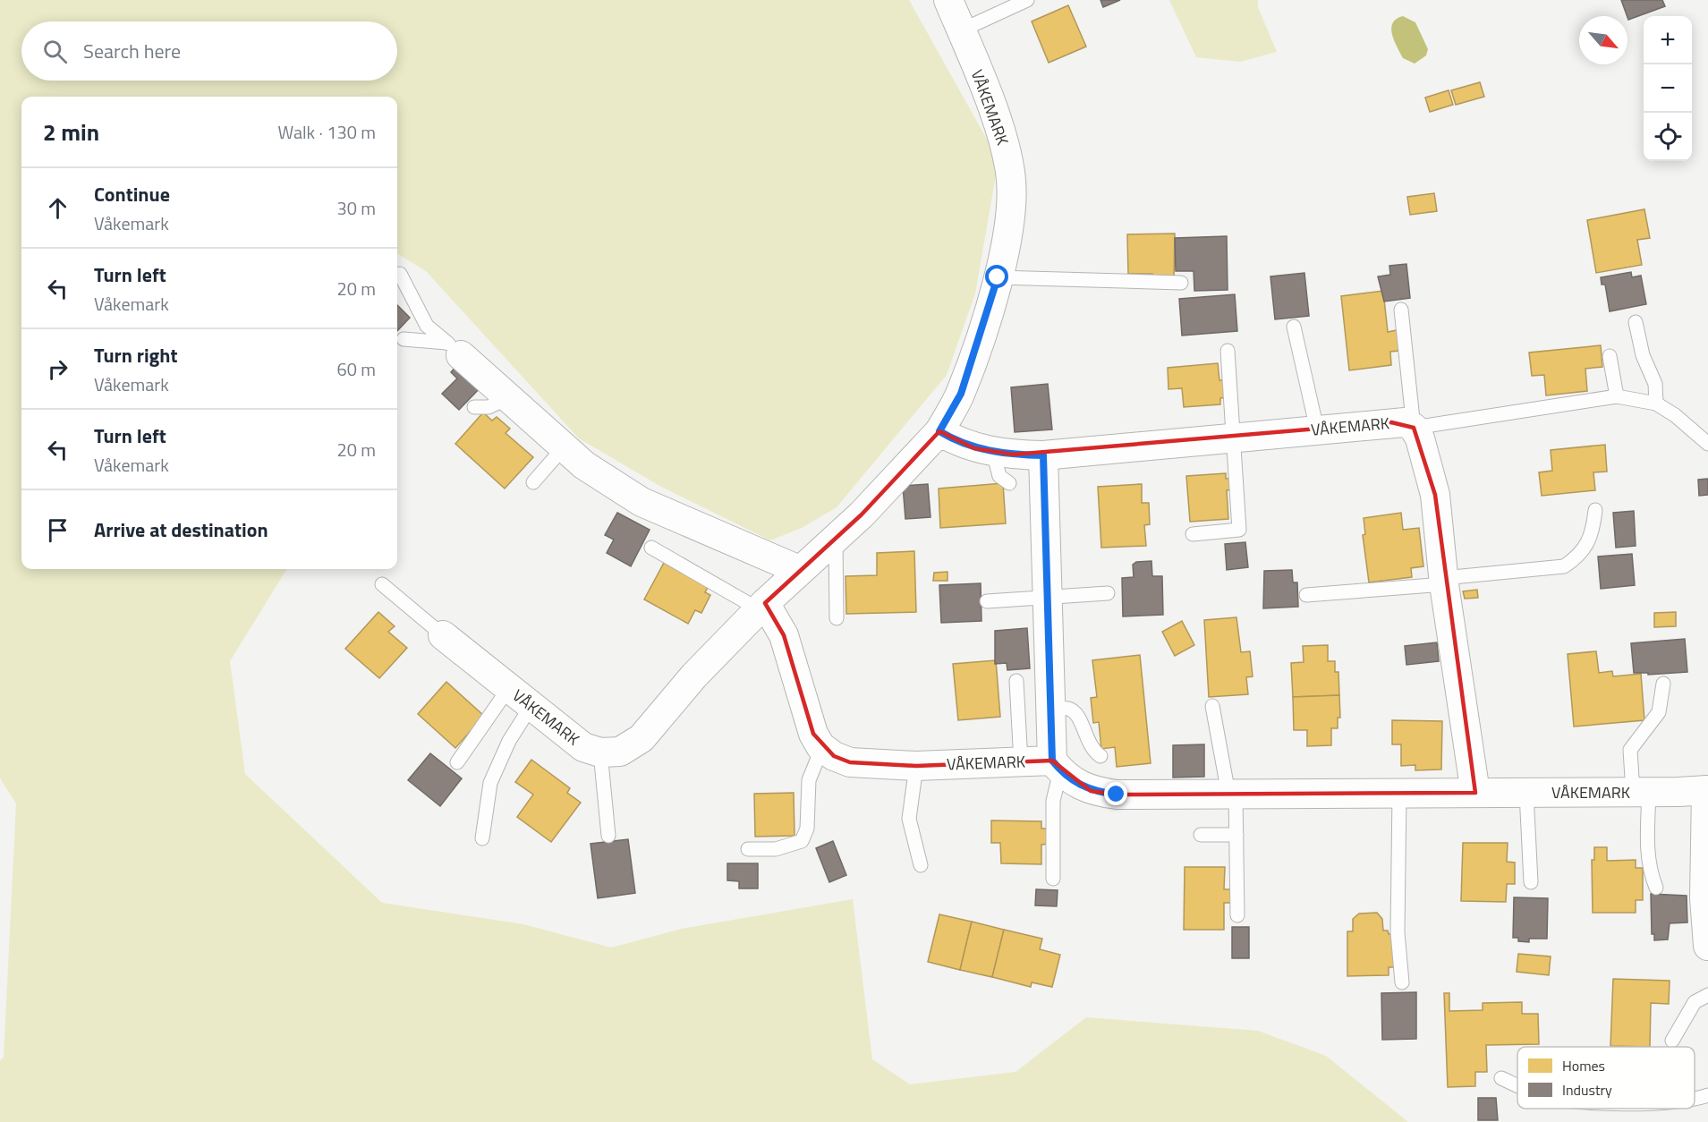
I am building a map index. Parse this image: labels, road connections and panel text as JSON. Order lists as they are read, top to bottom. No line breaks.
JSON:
{"streets":{"street":["VÅKEMARK"]},"legend":["Homes","Industry"],"north":"bottom right","page":{"map_buttons":["+","−"],"search":"Search here","heading":["2 min","Walk · 130 m"],"list":[["Continue","Våkemark","30 m"],["Turn left","Våkemark","20 m"],["Turn right","Våkemark","60 m"],["Turn left","Våkemark","20 m"],"Arrive at destination"]}}
